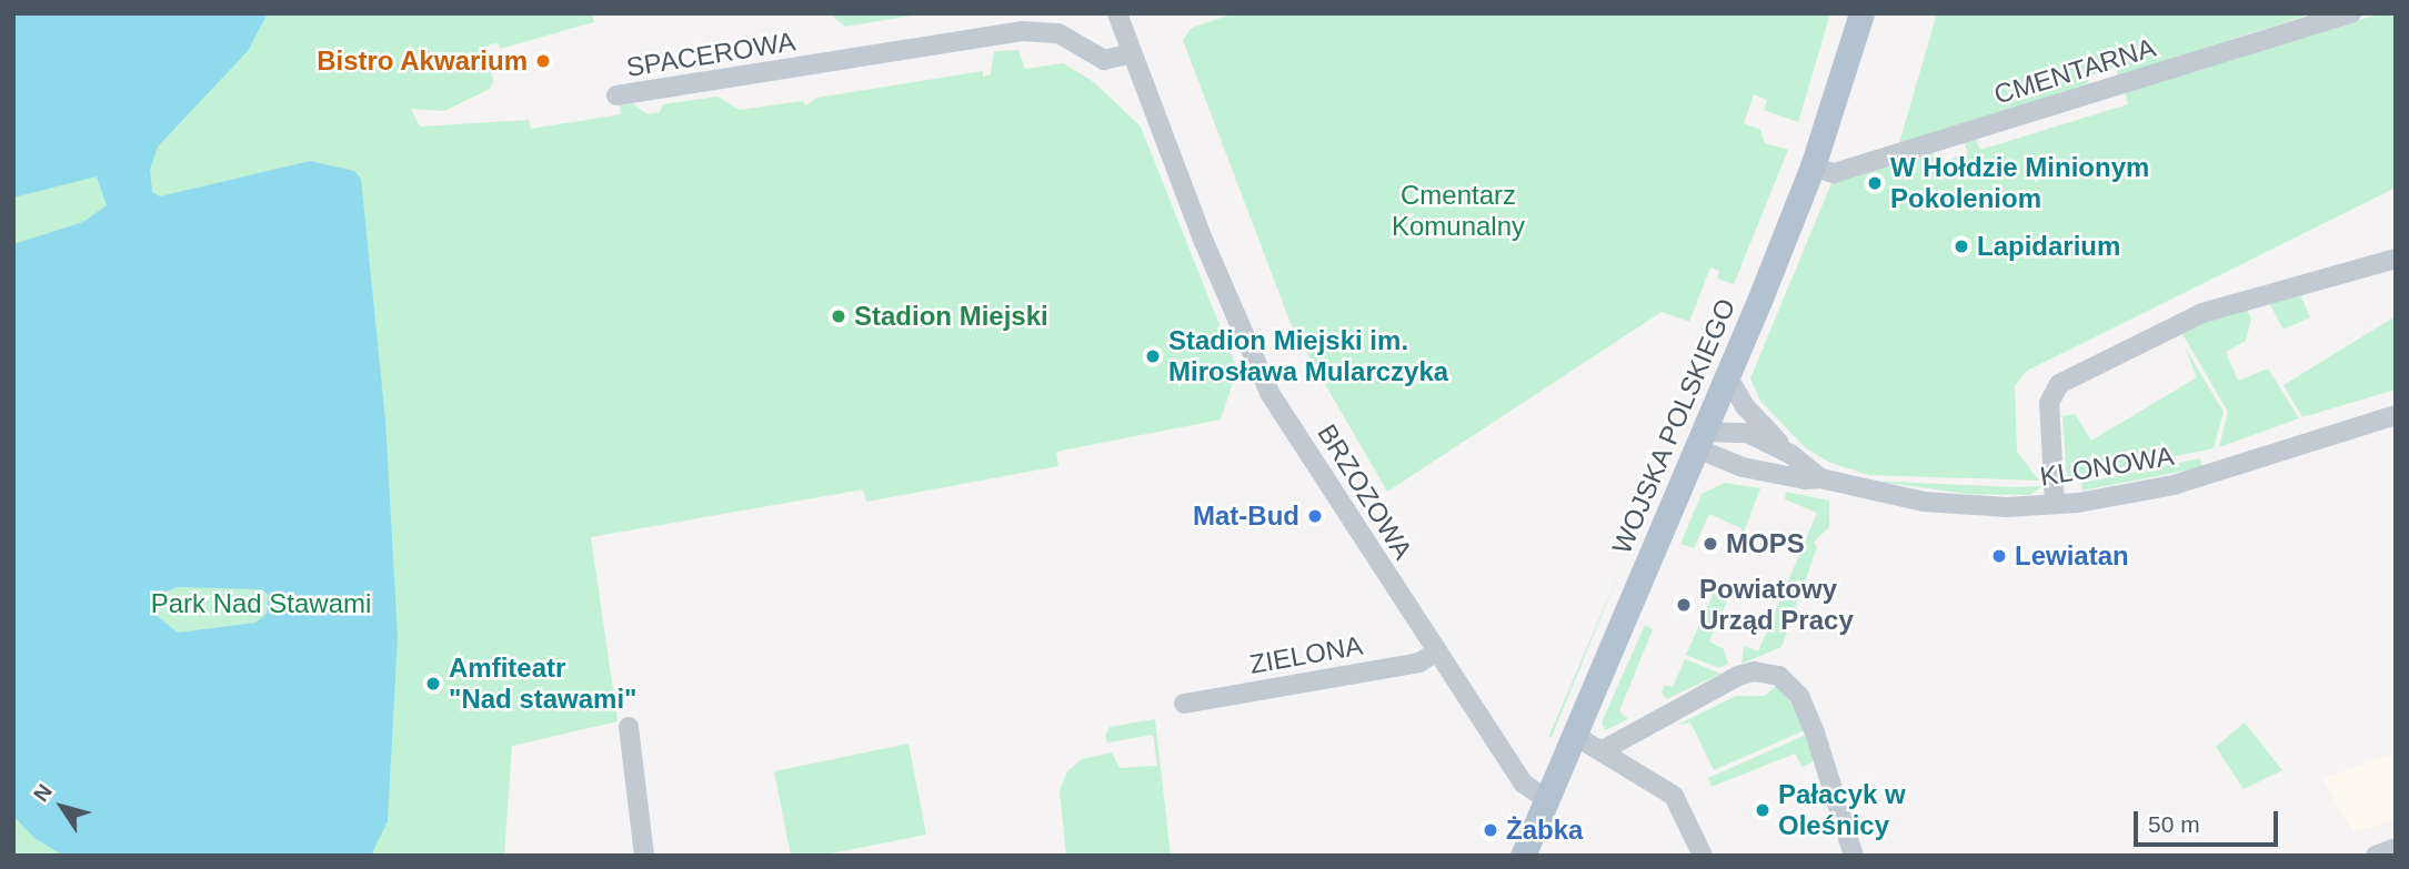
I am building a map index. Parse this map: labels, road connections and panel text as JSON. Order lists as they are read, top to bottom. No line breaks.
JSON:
{"streets":{"main road":["WOJSKA POLSKIEGO"],"street":["SPACEROWA","CMENTARNA","KLONOWA","BRZOZOWA","ZIELONA"]},"crossings":[["SPACEROWA","BRZOZOWA"],["CMENTARNA","WOJSKA POLSKIEGO"],["WOJSKA POLSKIEGO","KLONOWA"],["WOJSKA POLSKIEGO","BRZOZOWA"],["BRZOZOWA","ZIELONA"]],"parks":["Cmentarz Komunalny","Park Nad Stawami"],"places":["Bistro Akwarium","W Hołdzie Minionym Pokoleniom","Lapidarium","Stadion Miejski","Stadion Miejski im. Mirosława Mularczyka","Mat-Bud","MOPS","Lewiatan","Powiatowy Urząd Pracy","Amfiteatr \"Nad stawami\"","Pałacyk w Oleśnicy","Żabka"],"scale_bar":"50 m","north":"top left"}
